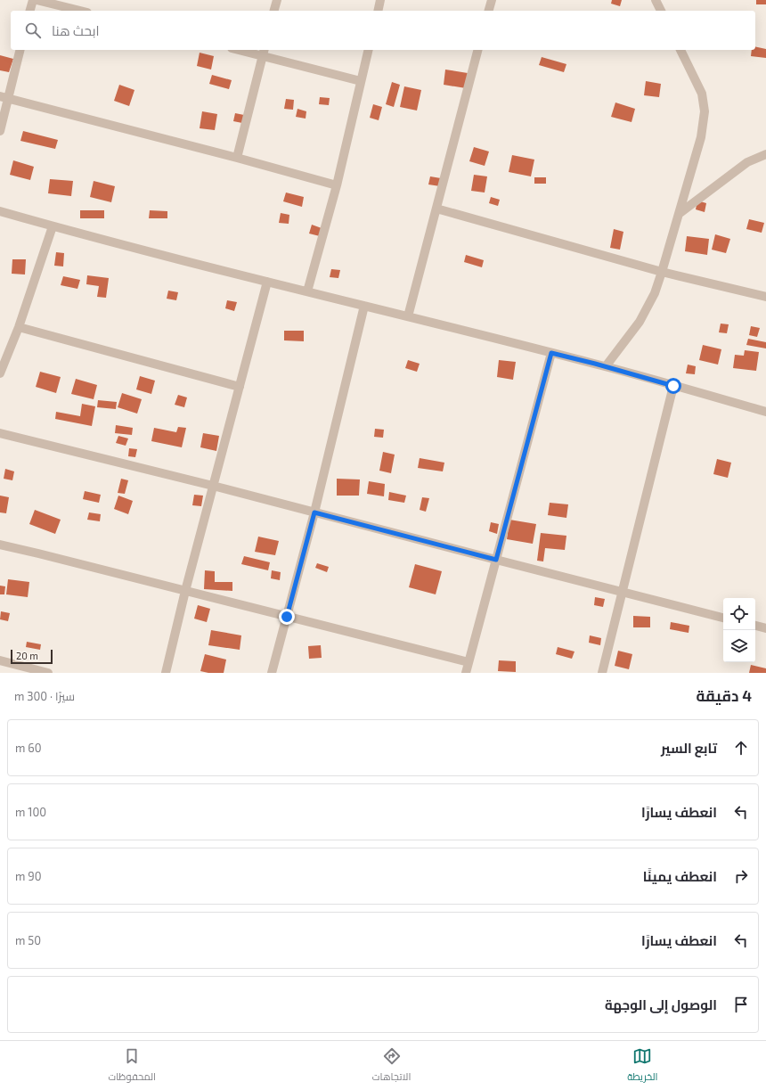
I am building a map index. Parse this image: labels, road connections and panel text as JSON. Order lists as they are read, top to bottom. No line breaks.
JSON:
{"scale_bar":"20 m","page":{"search":"ابحث هنا","scale":"20 m","heading":["4 دقيقة","سيرًا · 300 m"],"list":[["تابع السير","60 m"],["انعطف يسارًا","100 m"],["انعطف يمينًا","90 m"],["انعطف يسارًا","50 m"],"الوصول إلى الوجهة"],"nav":["الخريطة","الاتجاهات","المحفوظات"]}}
